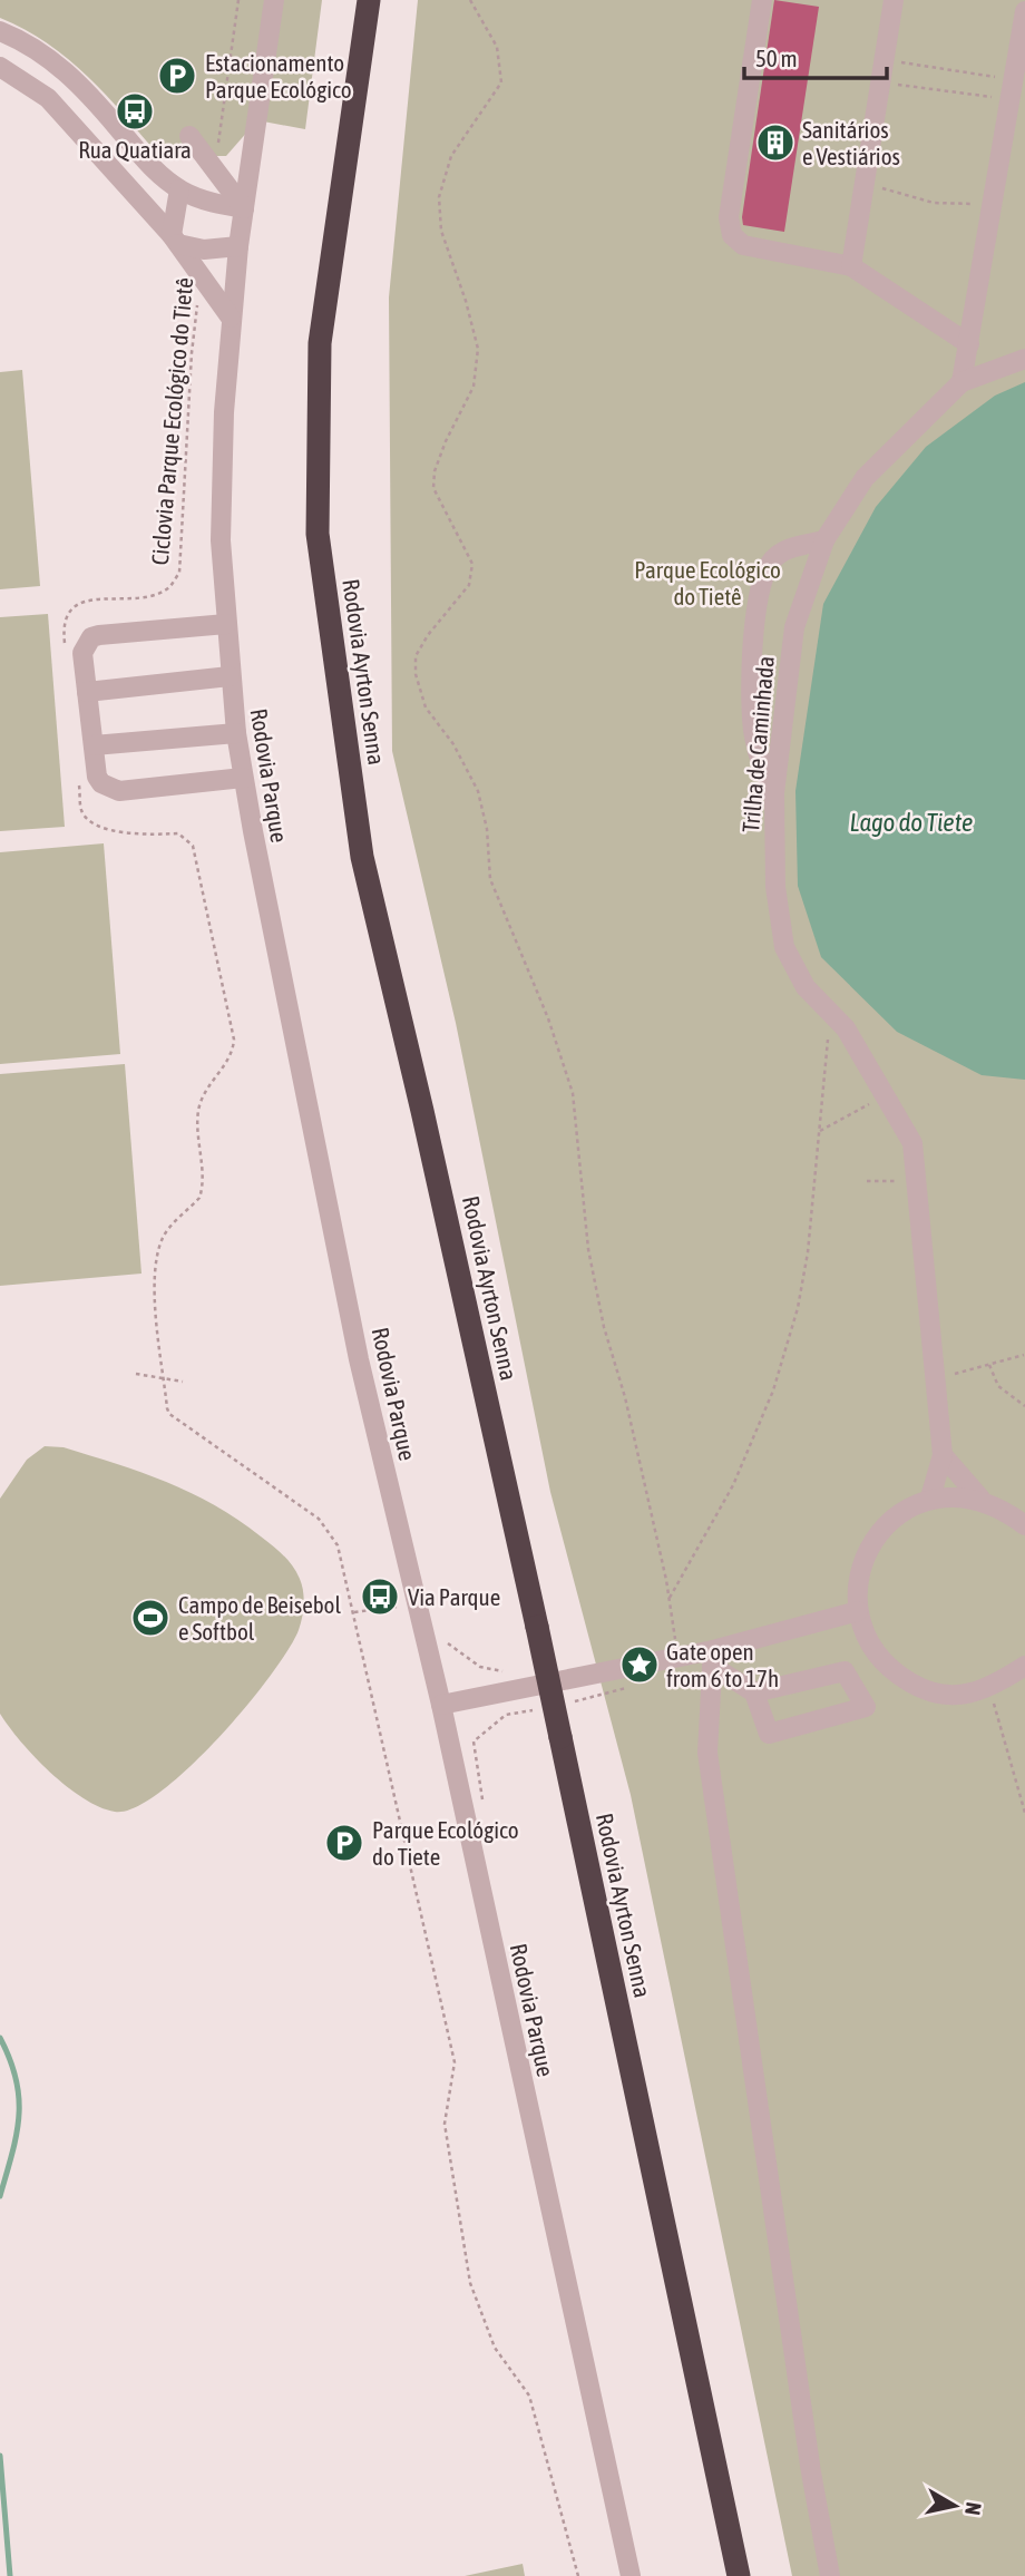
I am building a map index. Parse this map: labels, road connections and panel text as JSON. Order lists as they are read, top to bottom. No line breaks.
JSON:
{"streets":{"highway":["Rodovia Ayrton Senna"],"street":["Trilha de Caminhada","Rodovia Parque"],"path":["Ciclovia Parque Ecológico do Tietê"]},"water":["Lago do Tiete"],"parks":["Parque Ecológico do Tietê"],"places":{"parking":["Estacionamento Parque Ecológico","Parque Ecológico do Tiete"],"bus stop":["Rua Quatiara","Via Parque"],"building":["Sanitários e Vestiários"],"sports":["Campo de Beisebol e Softbol"],"place":["Gate open from 6 to 17h"]},"scale_bar":"50 m","north":"right"}
